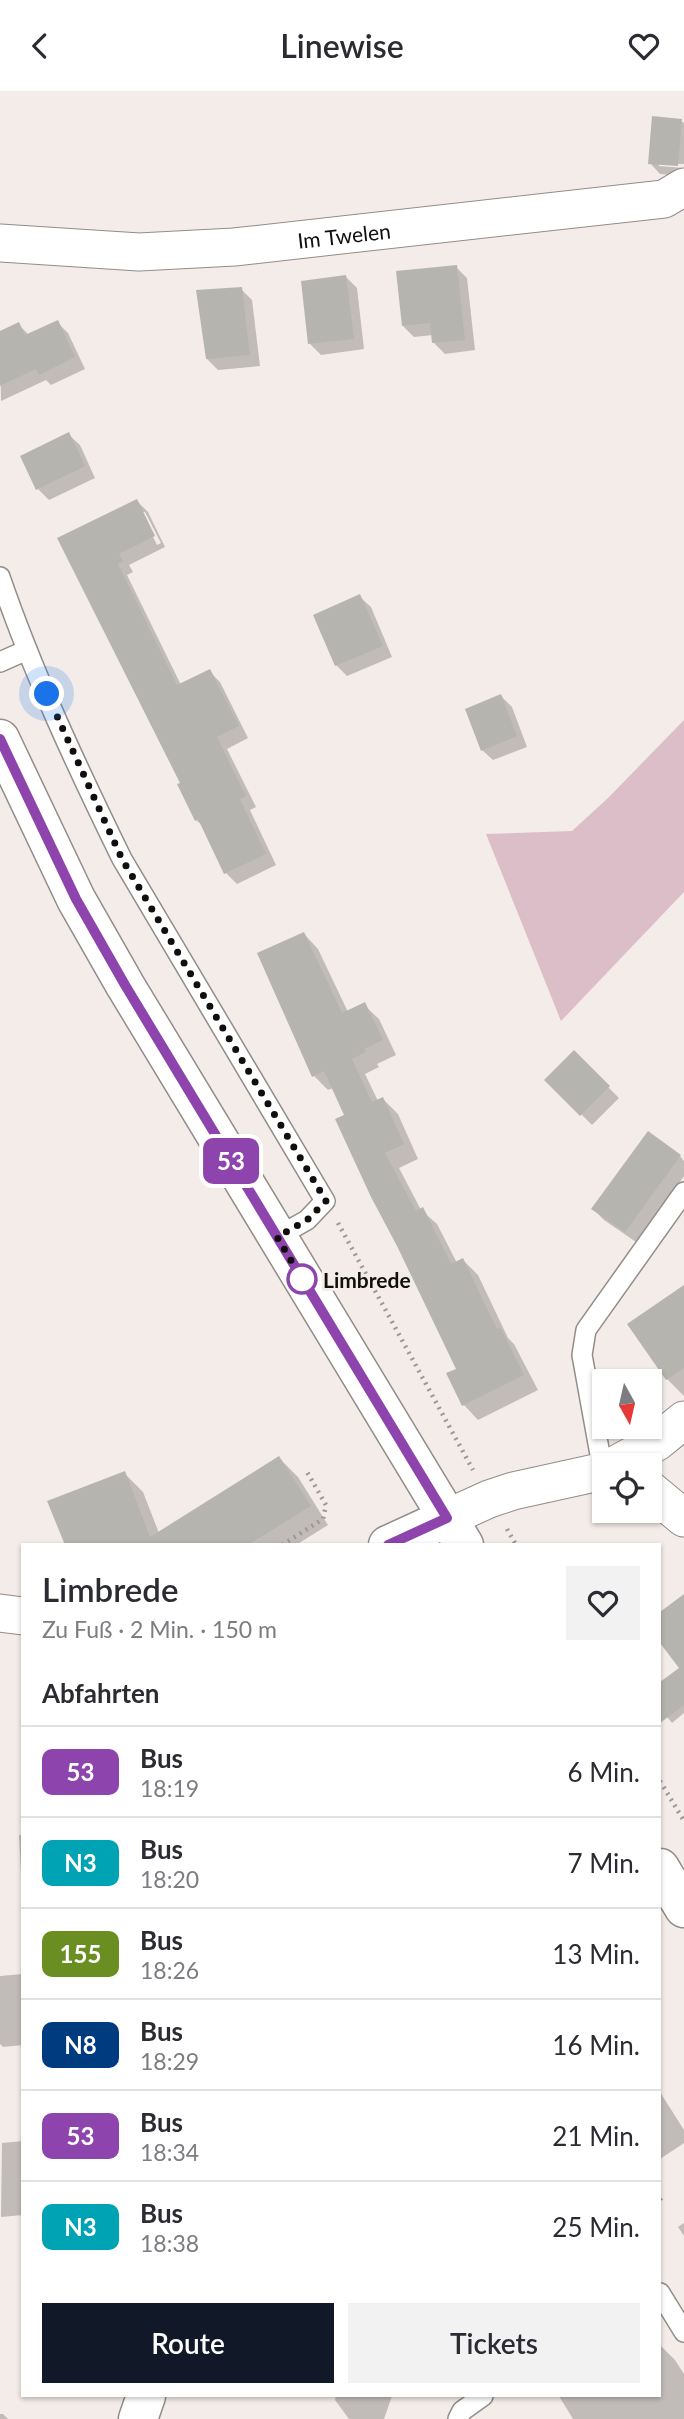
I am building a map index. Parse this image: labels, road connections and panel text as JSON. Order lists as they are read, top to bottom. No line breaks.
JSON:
{"streets":{"street":["Im Twelen"]},"places":["Limbrede"],"lines":["bus line 53"],"north":"bottom","page":{"header":"Linewise","on_map":"53","heading":[["Limbrede","Zu Fuß · 2 Min. · 150 m"],"Abfahrten"],"list":[{"mark":"53","name":"Bus","note":"18:19","value":"6 Min."},{"mark":"N3","name":"Bus","note":"18:20","value":"7 Min."},{"mark":"155","name":"Bus","note":"18:26","value":"13 Min."},{"mark":"N8","name":"Bus","note":"18:29","value":"16 Min."},{"mark":"53","name":"Bus","note":"18:34","value":"21 Min."},{"mark":"N3","name":"Bus","note":"18:38","value":"25 Min."}],"buttons":["Route","Tickets"]}}
